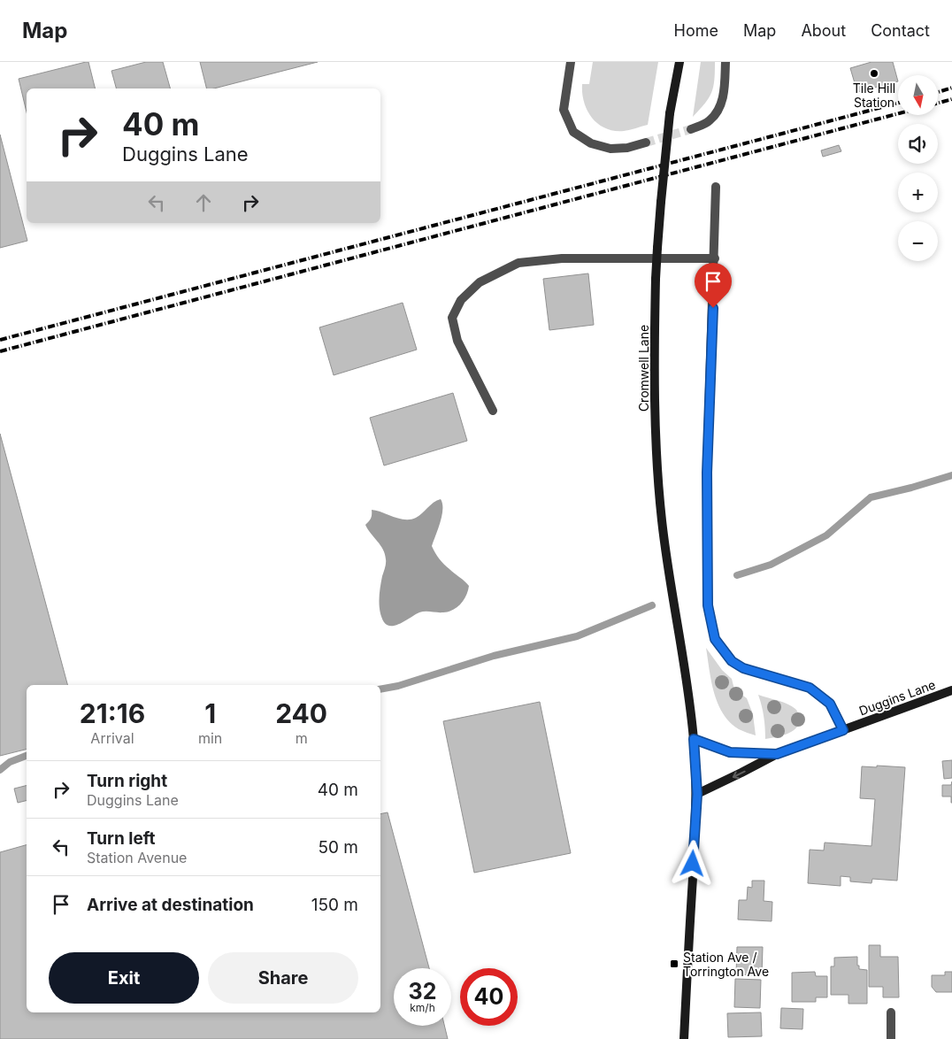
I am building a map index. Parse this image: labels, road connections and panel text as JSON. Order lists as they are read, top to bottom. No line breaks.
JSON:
{"streets":{"street":["Cromwell Lane","Duggins Lane"]},"crossings":[["Cromwell Lane","Duggins Lane"]],"places":{"other":["Tile Hill Station"],"transit":["Station Ave / Torrington Ave"]},"north":"bottom","page":{"header":"Map","nav":["Home","Map","About","Contact"],"map_buttons":["+","−"],"turn":["40 m","Duggins Lane"],"eta":["21:16","Arrival","1","min","240","m"],"list":[{"name":"Turn right","note":"Duggins Lane","value":"40 m"},{"name":"Turn left","note":"Station Avenue","value":"50 m"},{"name":"Arrive at destination","value":"150 m"}],"buttons":["Exit","Share"],"speed":"32 km/h","limit":"40"}}
